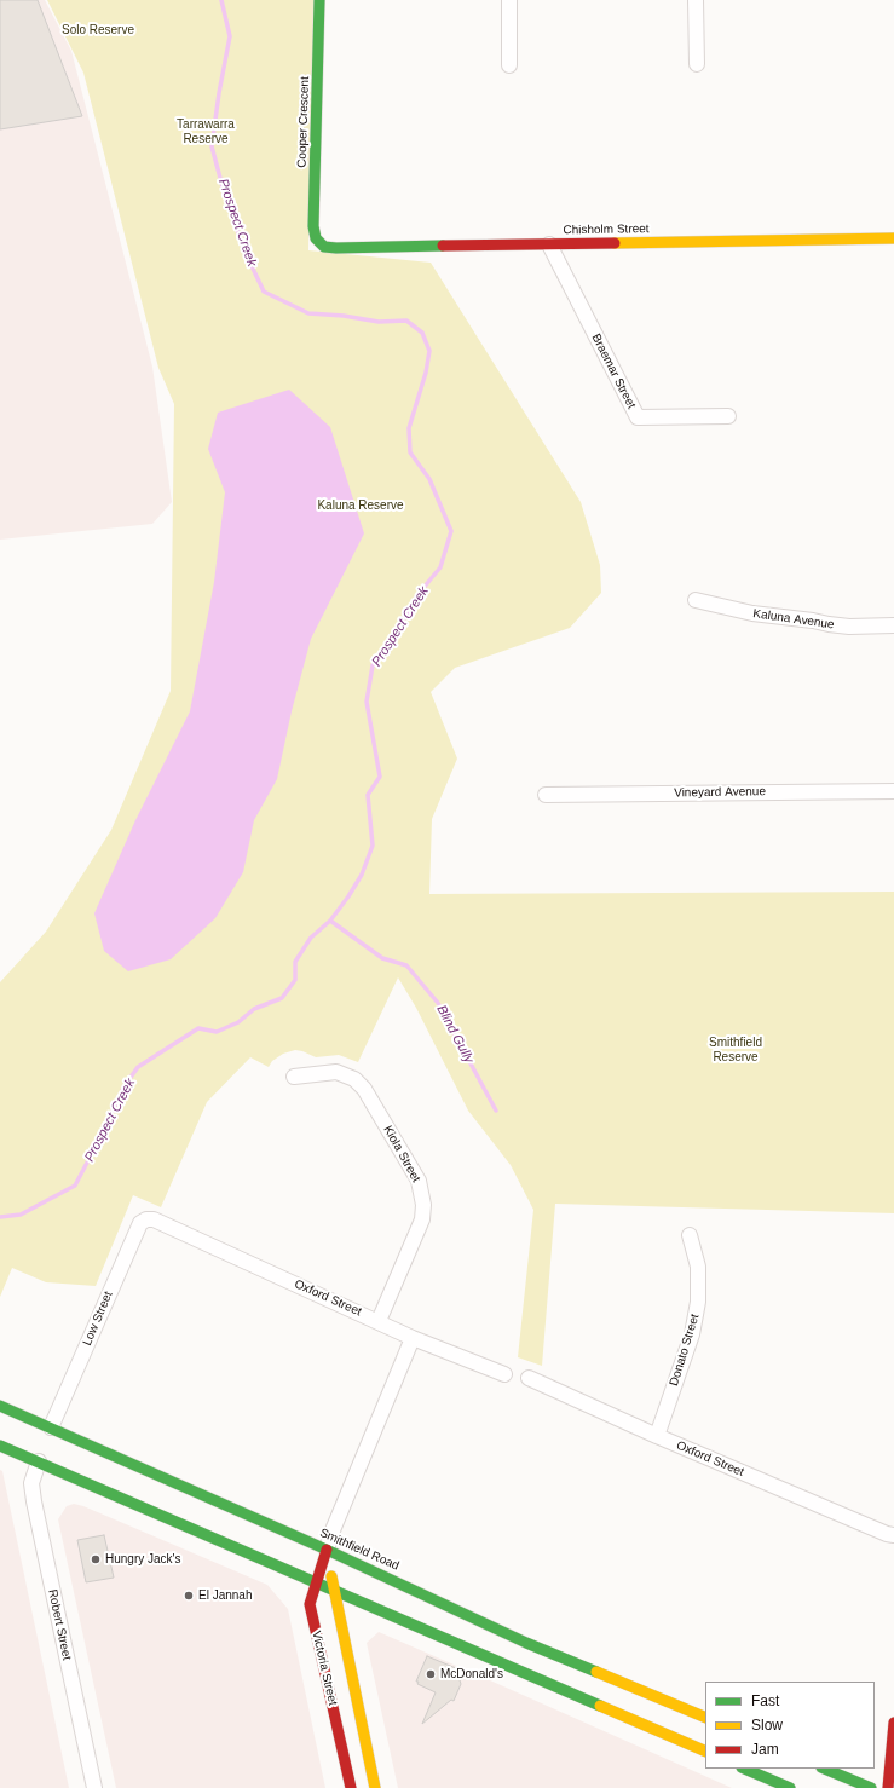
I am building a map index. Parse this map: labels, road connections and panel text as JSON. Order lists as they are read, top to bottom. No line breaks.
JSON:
{"streets":{"main road":["Cooper Crescent","Chisholm Street","Smithfield Road","Victoria Street"],"street":["Braemar Street","Kaluna Avenue","Vineyard Avenue","Kiola Street","Oxford Street","Low Street","Donato Street","Robert Street"]},"crossings":[["Cooper Crescent","Chisholm Street"],["Chisholm Street","Braemar Street"],["Kiola Street","Oxford Street"],["Oxford Street","Low Street"],["Oxford Street","Donato Street"],["Oxford Street","Victoria Street"],["Low Street","Smithfield Road"],["Smithfield Road","Victoria Street"]],"water":["Prospect Creek","Blind Gully"],"parks":["Solo Reserve","Tarrawarra Reserve","Kaluna Reserve","Smithfield Reserve"],"places":["Hungry Jack's","El Jannah","McDonald's"],"legend":["Fast","Slow","Jam"]}
